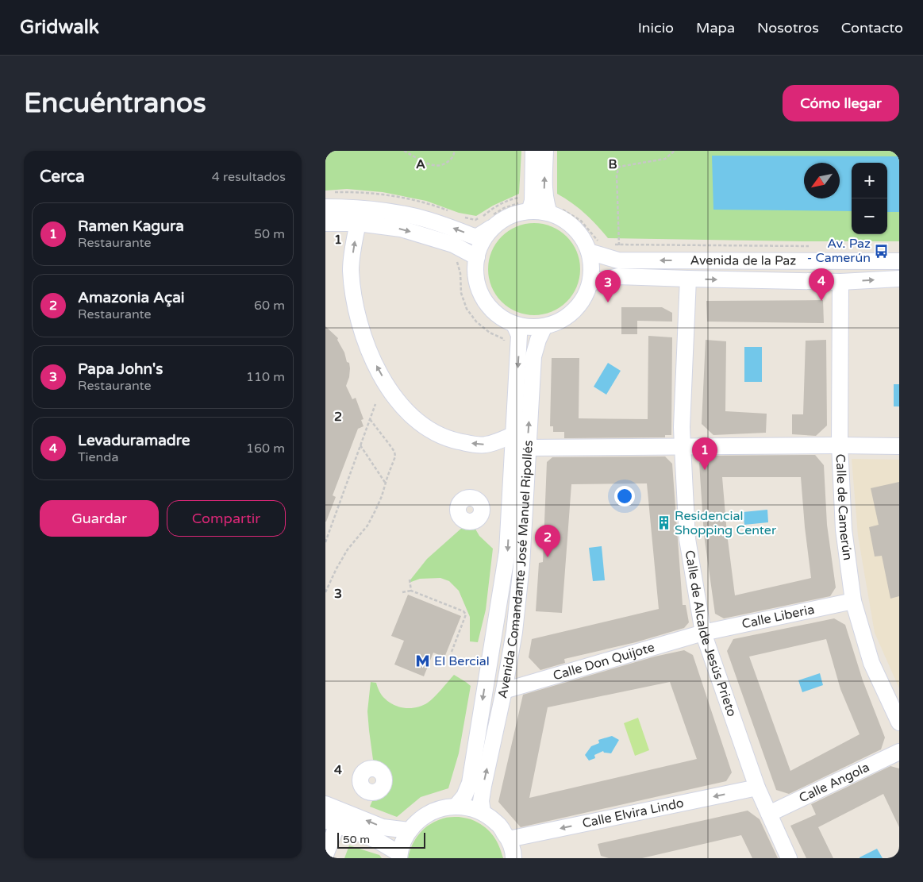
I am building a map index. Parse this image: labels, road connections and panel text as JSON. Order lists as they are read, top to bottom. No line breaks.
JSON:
{"streets":{"street":["Avenida de la Paz","Calle de Camerún","Avenida Comandante José Manuel Ripollés","Calle Liberia","Calle de Alcalde Jesús Prieto","Calle Don Quijote","Calle Angola","Calle Elvira Lindo"]},"crossings":[["Avenida de la Paz","Avenida Comandante José Manuel Ripollés"],["Calle de Camerún","Calle Liberia"],["Avenida Comandante José Manuel Ripollés","Calle Don Quijote"],["Calle Liberia","Calle de Alcalde Jesús Prieto"],["Calle Liberia","Calle Don Quijote"],["Calle de Alcalde Jesús Prieto","Calle Don Quijote"],["Calle de Alcalde Jesús Prieto","Calle Angola"],["Calle de Alcalde Jesús Prieto","Calle Elvira Lindo"]],"one_way":["Calle Elvira Lindo"],"places":{"bus stop":["Av. Paz - Camerún"],"building":["Residencial Shopping Center"],"metro station":["El Bercial"]},"scale_bar":"50 m","north":"bottom left","page":{"header":"Gridwalk","nav":["Inicio","Mapa","Nosotros","Contacto"],"buttons":["Cómo llegar",["Guardar","Compartir"]],"title":"Encuéntranos","heading":["Cerca","4 resultados"],"map_buttons":["+","−"],"list":[{"mark":"1","name":"Ramen Kagura","note":"Restaurante","value":"50 m"},{"mark":"2","name":"Amazonia Açai","note":"Restaurante","value":"60 m"},{"mark":"3","name":"Papa John's","note":"Restaurante","value":"110 m"},{"mark":"4","name":"Levaduramadre","note":"Tienda","value":"160 m"}],"pins":["4","3","1","2"],"scale":"50 m"},"grid":{"columns":["A","B"],"rows":["1","2","3","4"]}}
